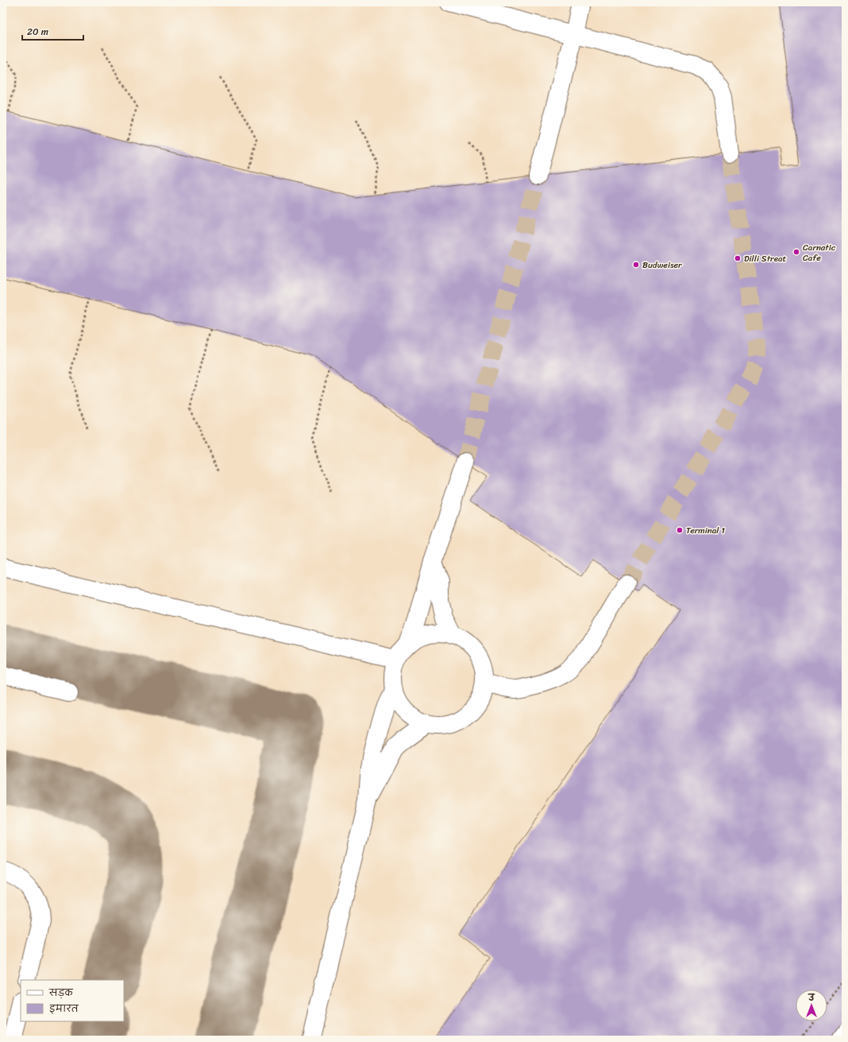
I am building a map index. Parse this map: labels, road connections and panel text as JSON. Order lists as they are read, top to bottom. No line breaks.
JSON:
{"places":["Carnatic Cafe","Dilli Streat","Budweiser","Terminal 1"],"legend":["सड़क","इमारत"],"scale_bar":"20 m","north":"top"}
